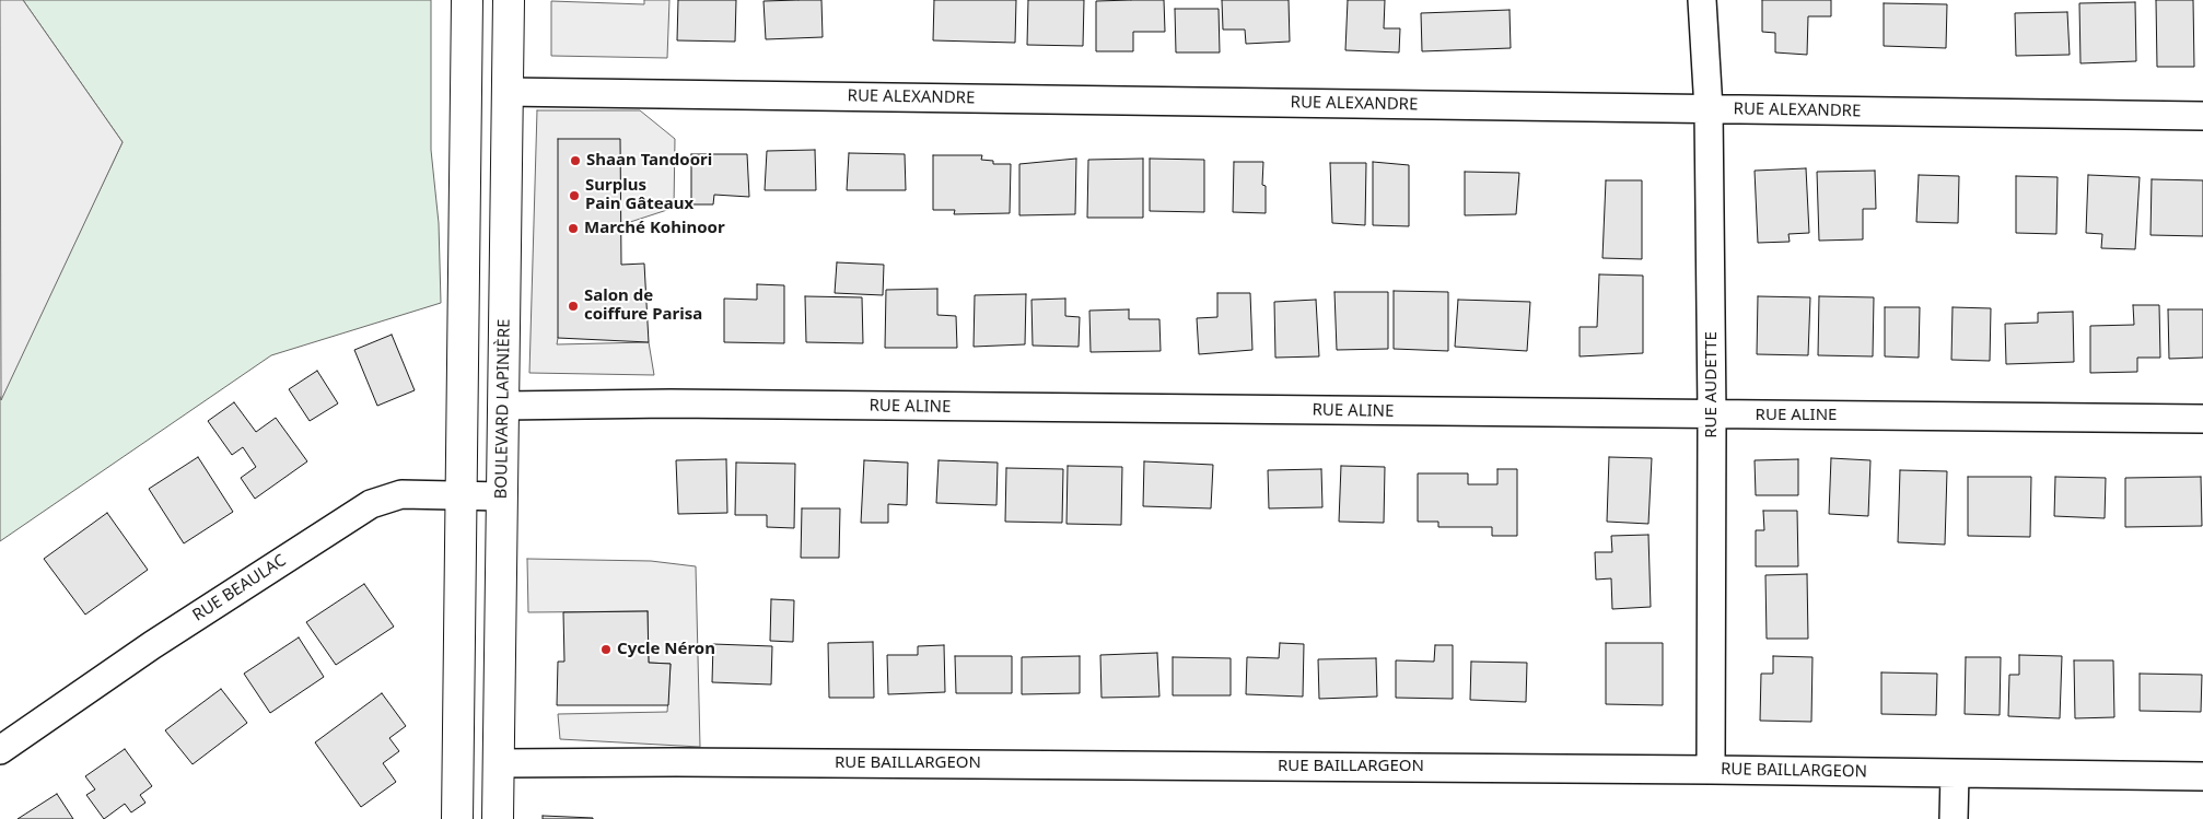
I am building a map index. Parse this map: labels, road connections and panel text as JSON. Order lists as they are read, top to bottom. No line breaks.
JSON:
{"streets":{"main road":["BOULEVARD LAPINIÈRE"],"street":["RUE ALEXANDRE","RUE AUDETTE","RUE ALINE","RUE BEAULAC","RUE BAILLARGEON"]},"crossings":[["RUE ALEXANDRE","RUE AUDETTE"],["RUE ALEXANDRE","BOULEVARD LAPINIÈRE"],["RUE AUDETTE","RUE ALINE"],["RUE AUDETTE","RUE BAILLARGEON"],["RUE ALINE","BOULEVARD LAPINIÈRE"],["BOULEVARD LAPINIÈRE","RUE BEAULAC"],["BOULEVARD LAPINIÈRE","RUE BAILLARGEON"]],"places":["Shaan Tandoori","Surplus Pain Gâteaux","Marché Kohinoor","Salon de coiffure Parisa","Cycle Néron"]}
